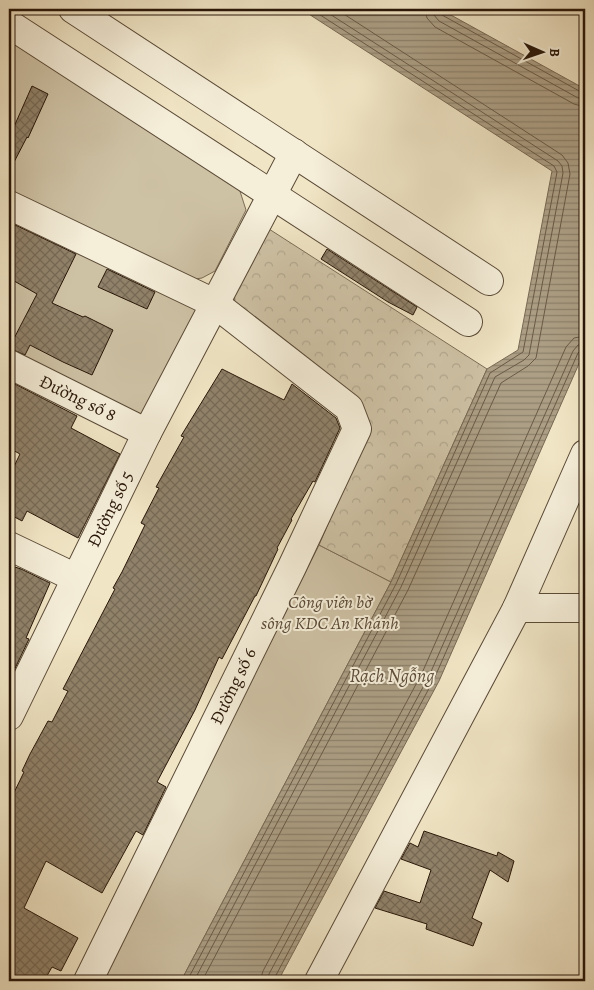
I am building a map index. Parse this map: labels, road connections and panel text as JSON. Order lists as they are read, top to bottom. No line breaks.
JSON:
{"streets":{"street":["Đường số 8","Đường số 5","Đường số 6"]},"crossings":[["Đường số 8","Đường số 5"],["Đường số 5","Đường số 6"]],"water":["Rạch Ngỗng"],"parks":["Công viên bờ sông KDC An Khánh"],"north":"right"}
